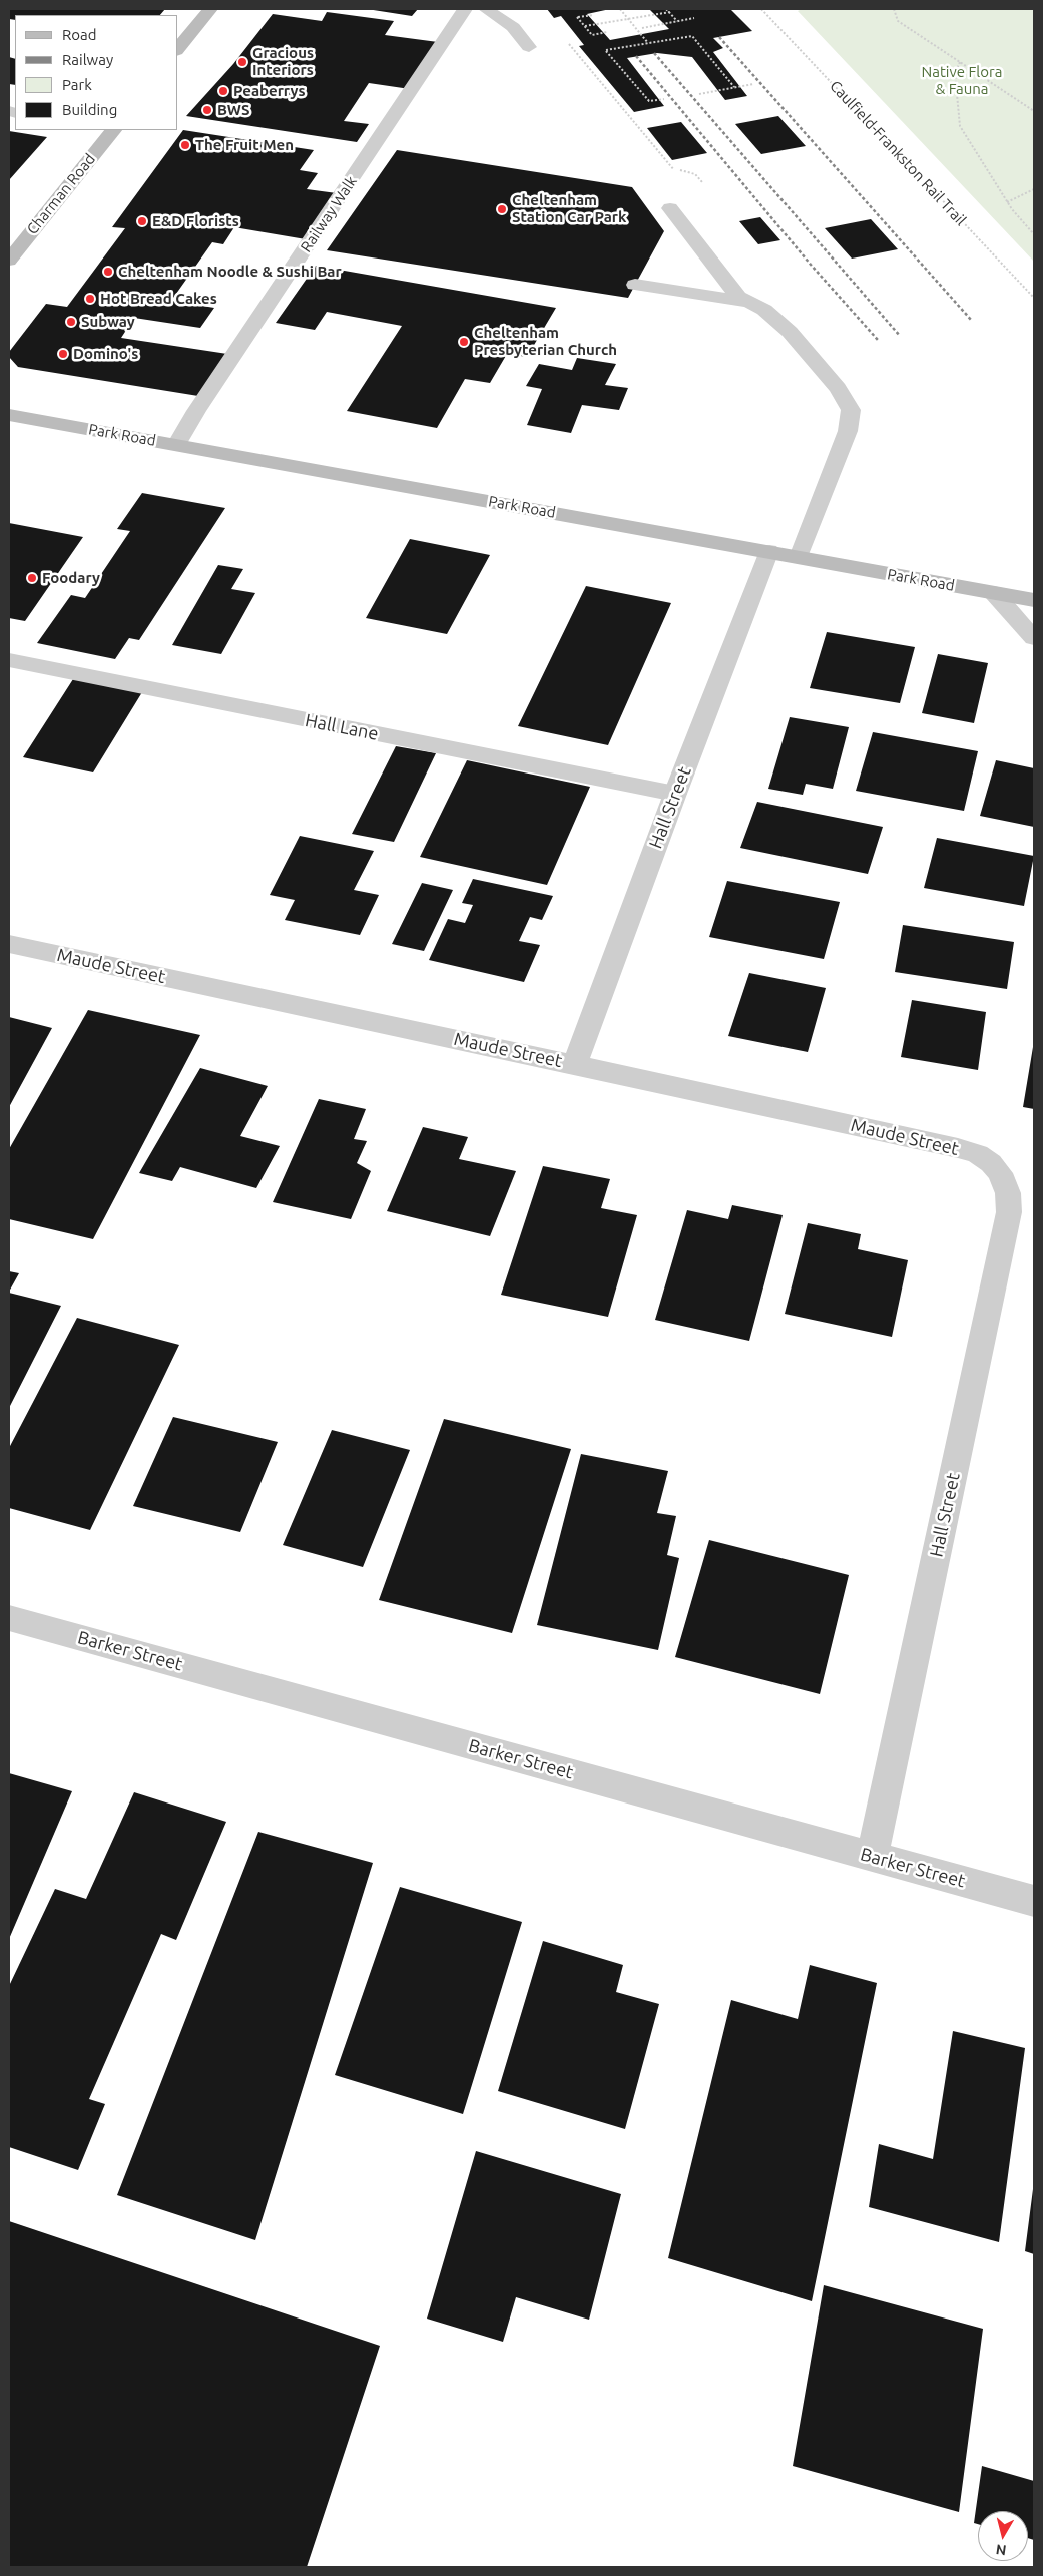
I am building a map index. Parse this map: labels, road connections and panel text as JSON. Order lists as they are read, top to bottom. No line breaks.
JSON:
{"streets":{"street":["Charman Road","Railway Walk","Park Road","Hall Lane","Hall Street","Maude Street","Barker Street"],"path":["Caulfield-Frankston Rail Trail"]},"crossings":[["Railway Walk","Park Road"],["Park Road","Hall Street"],["Hall Lane","Hall Street"],["Hall Street","Maude Street"],["Hall Street","Barker Street"]],"parks":["Native Flora & Fauna"],"places":["Gracious Interiors","Peaberrys","BWS","The Fruit Men","Cheltenham Station Car Park","E&D Florists","Cheltenham Noodle & Sushi Bar","Hot Bread Cakes","Subway","Cheltenham Presbyterian Church","Domino's","Foodary"],"legend":["Road","Railway","Park","Building"],"north":"bottom"}
